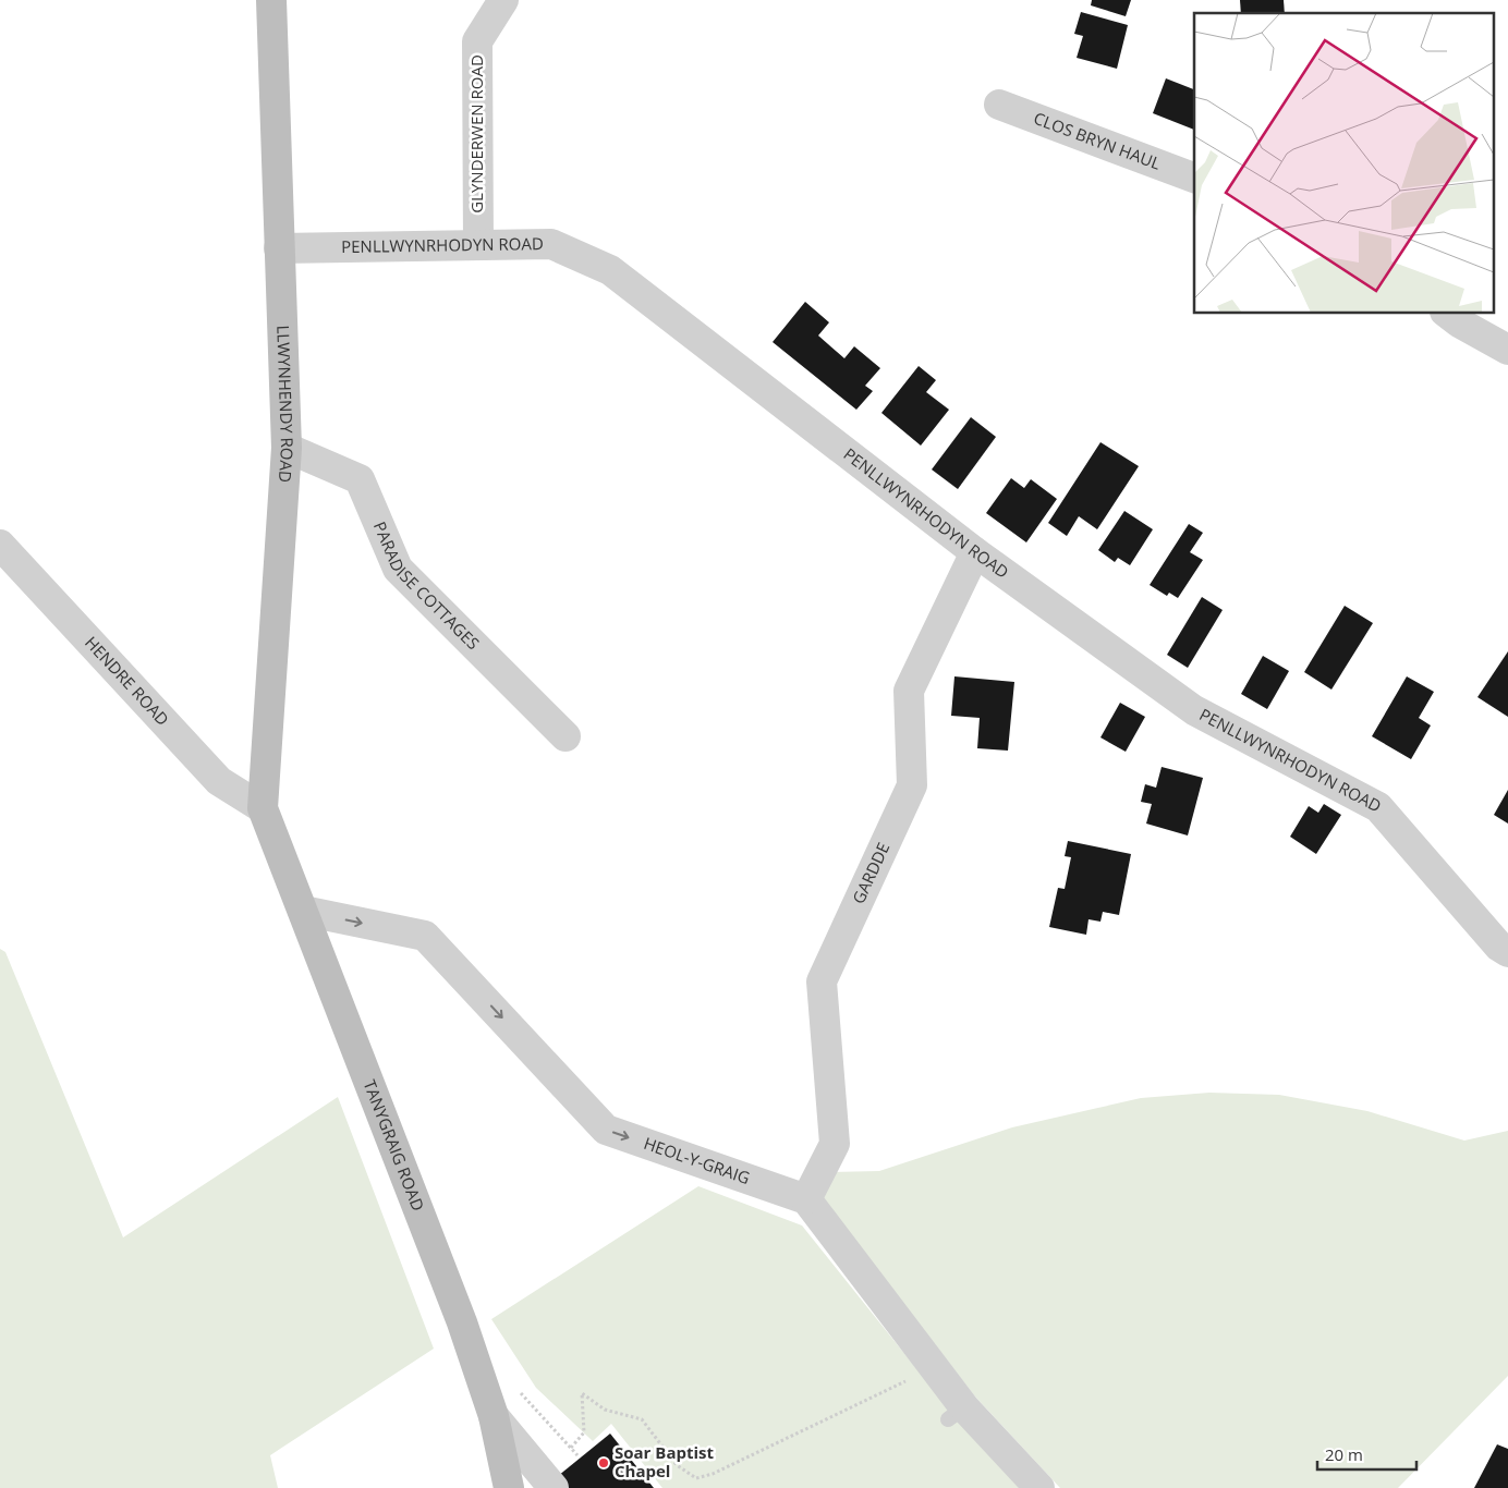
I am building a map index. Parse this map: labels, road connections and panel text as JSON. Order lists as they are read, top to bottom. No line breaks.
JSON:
{"streets":{"main road":["LLWYNHENDY ROAD","TANYGRAIG ROAD"],"street":["GLYNDERWEN ROAD","CLOS BRYN HAUL","PENLLWYNRHODYN ROAD","PARADISE COTTAGES","HENDRE ROAD","GARDDE","HEOL-Y-GRAIG"]},"crossings":[["GLYNDERWEN ROAD","PENLLWYNRHODYN ROAD"],["PENLLWYNRHODYN ROAD","LLWYNHENDY ROAD"],["PENLLWYNRHODYN ROAD","GARDDE"],["LLWYNHENDY ROAD","PARADISE COTTAGES"],["LLWYNHENDY ROAD","HENDRE ROAD"],["LLWYNHENDY ROAD","TANYGRAIG ROAD"],["HENDRE ROAD","TANYGRAIG ROAD"],["GARDDE","HEOL-Y-GRAIG"],["TANYGRAIG ROAD","HEOL-Y-GRAIG"]],"one_way":["HEOL-Y-GRAIG"],"places":["Soar Baptist Chapel"],"scale_bar":"20 m"}
